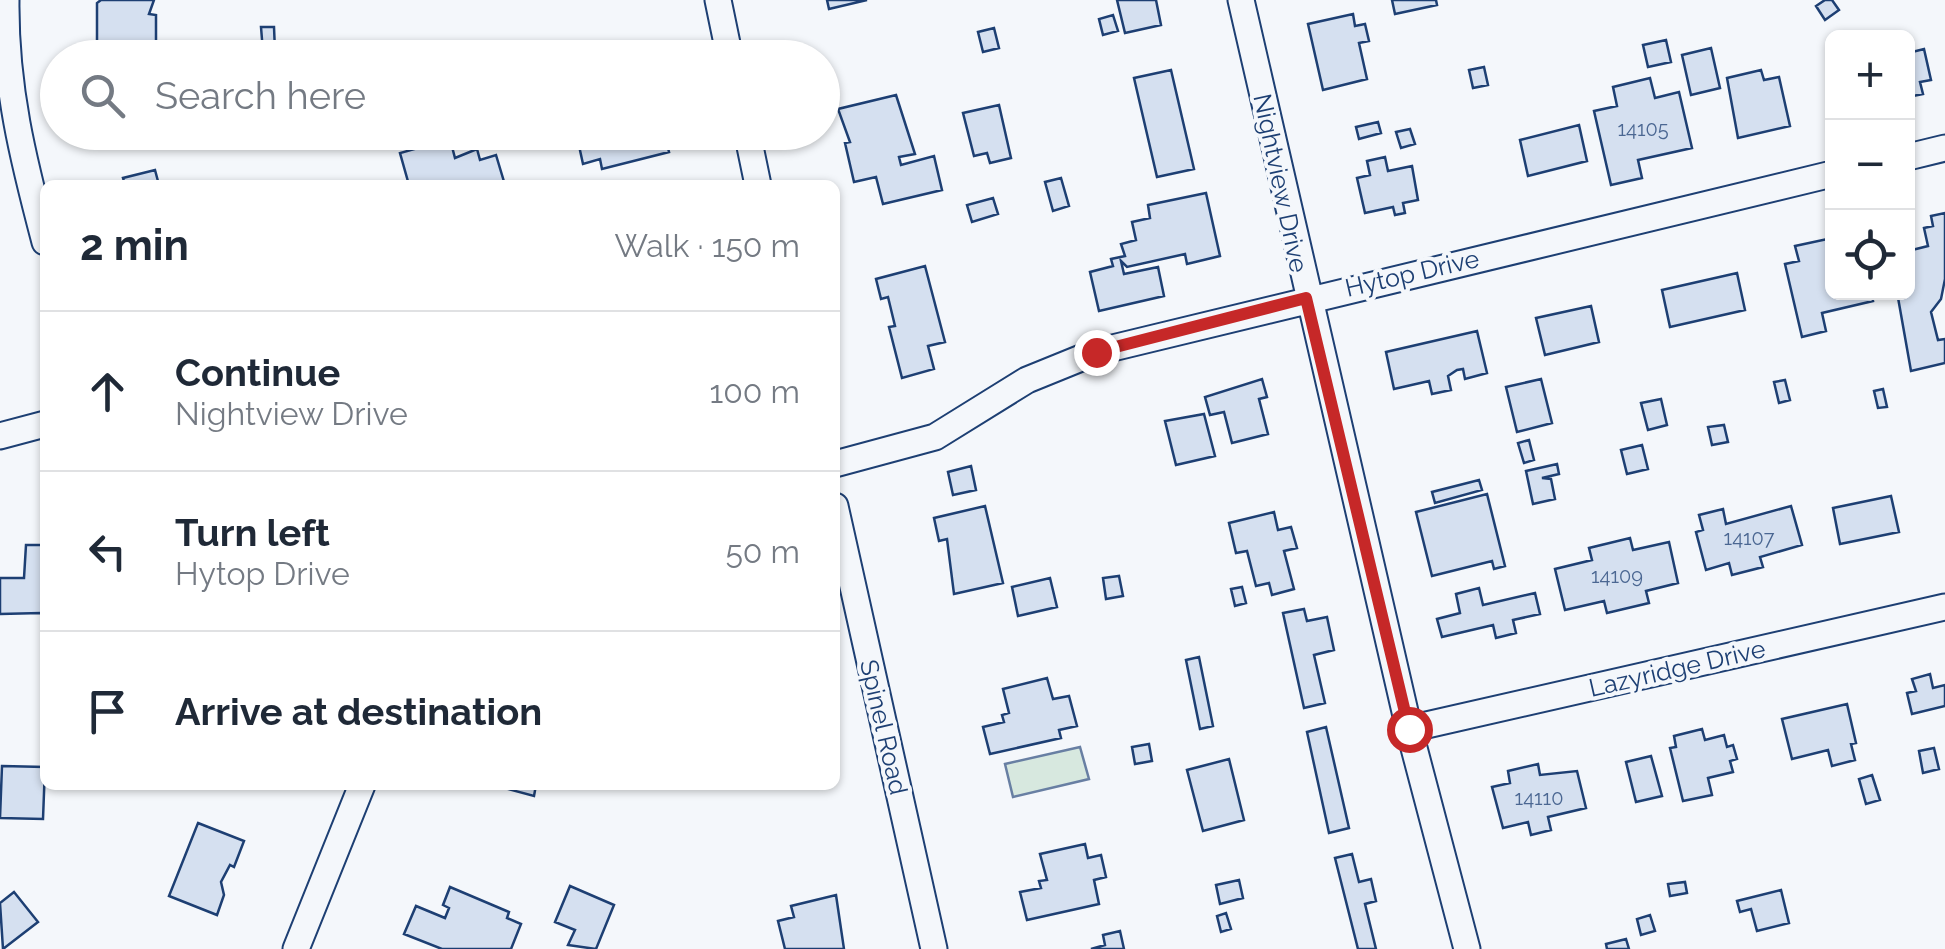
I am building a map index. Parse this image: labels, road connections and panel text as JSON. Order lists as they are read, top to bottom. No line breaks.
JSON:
{"streets":{"street":["Nightview Drive","Hytop Drive","Lazyridge Drive","Spinel Road"]},"crossings":[["Nightview Drive","Hytop Drive"],["Nightview Drive","Lazyridge Drive"]],"house_numbers":["14105","14107","14109","14110"],"page":{"map_buttons":["+","−"],"search":"Search here","heading":["2 min","Walk · 150 m"],"list":[["Continue","Nightview Drive","100 m"],["Turn left","Hytop Drive","50 m"],"Arrive at destination"]}}
